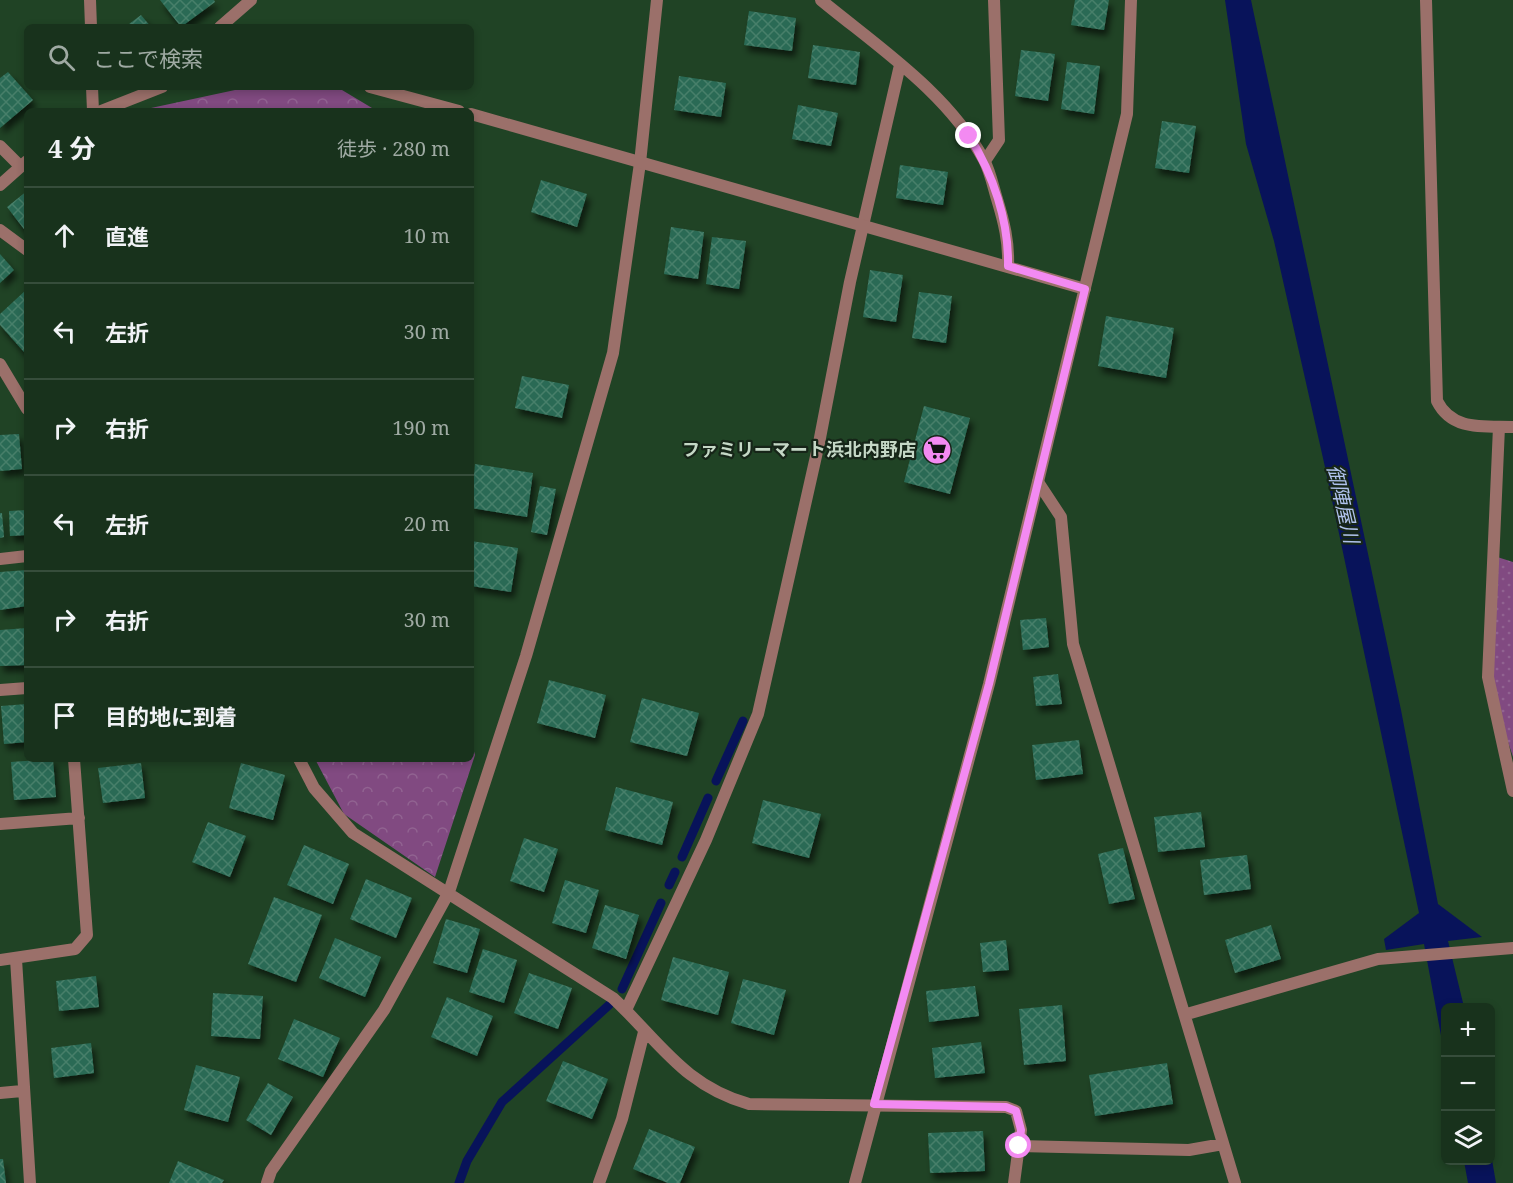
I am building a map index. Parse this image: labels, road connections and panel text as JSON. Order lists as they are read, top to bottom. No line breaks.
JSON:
{"water":["御陣屋川"],"places":{"supermarket":["ファミリーマート浜北内野店"]},"page":{"search":"ここで検索","heading":["4 分","徒歩 · 280 m"],"list":[["直進","10 m"],["左折","30 m"],["右折","190 m"],["左折","20 m"],["右折","30 m"],"目的地に到着"],"map_buttons":["+","−"]}}
